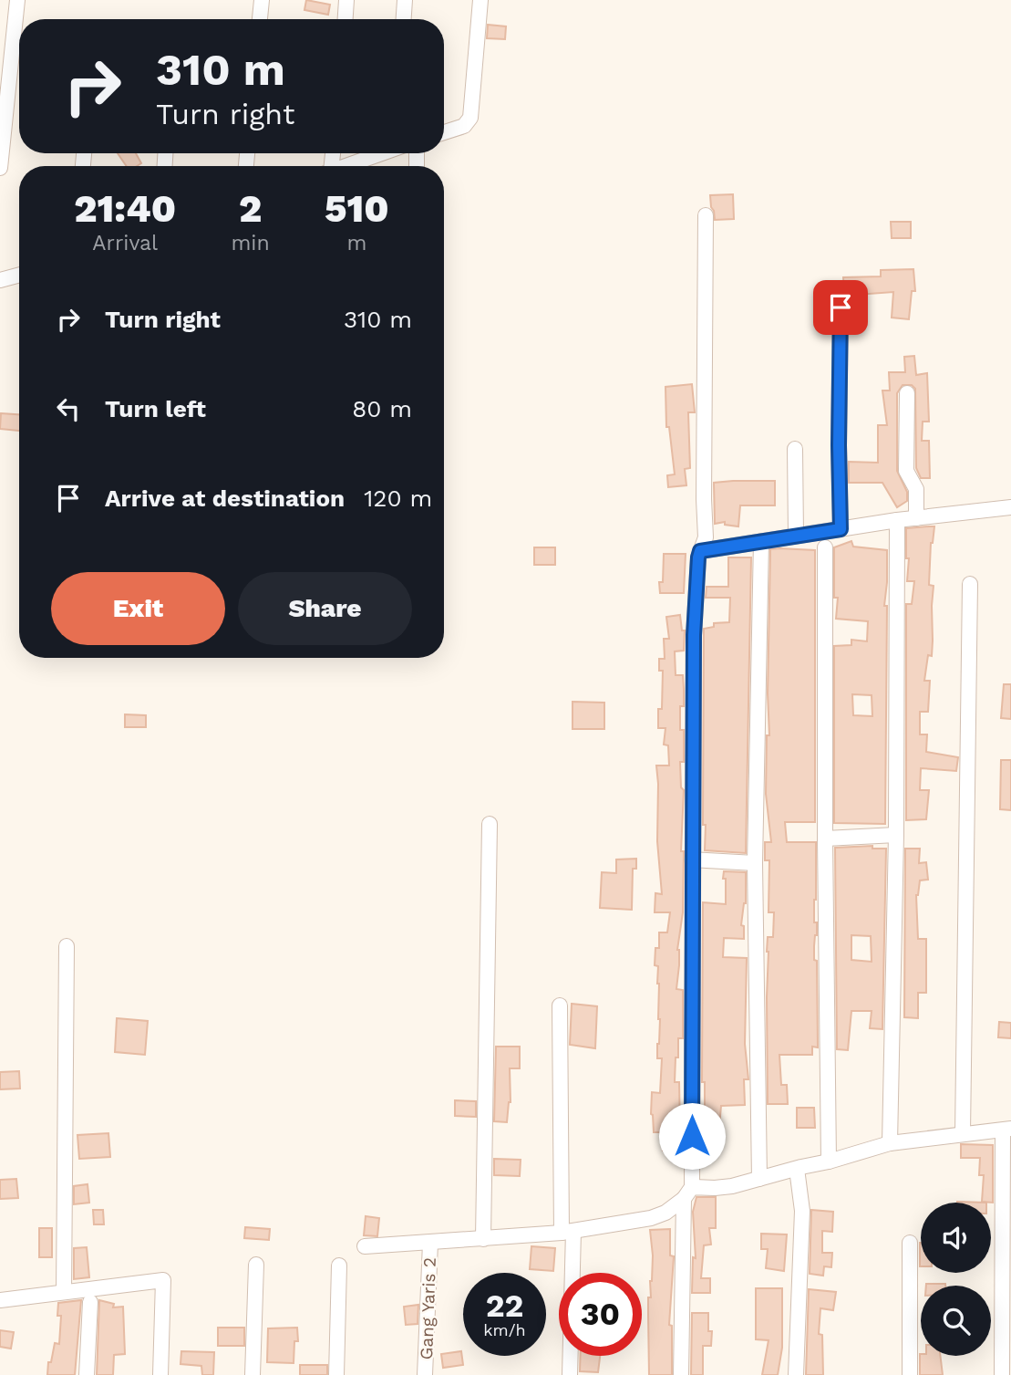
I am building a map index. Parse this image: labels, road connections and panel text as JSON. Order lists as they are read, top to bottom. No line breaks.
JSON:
{"streets":{"street":["Gang Yaris 2"]},"page":{"turn":["310 m","Turn right"],"eta":["21:40","Arrival","2","min","510","m"],"list":[{"name":"Turn right","value":"310 m"},{"name":"Turn left","value":"80 m"},{"name":"Arrive at destination","value":"120 m"}],"buttons":["Exit","Share"],"speed":"22 km/h","limit":"30"}}
